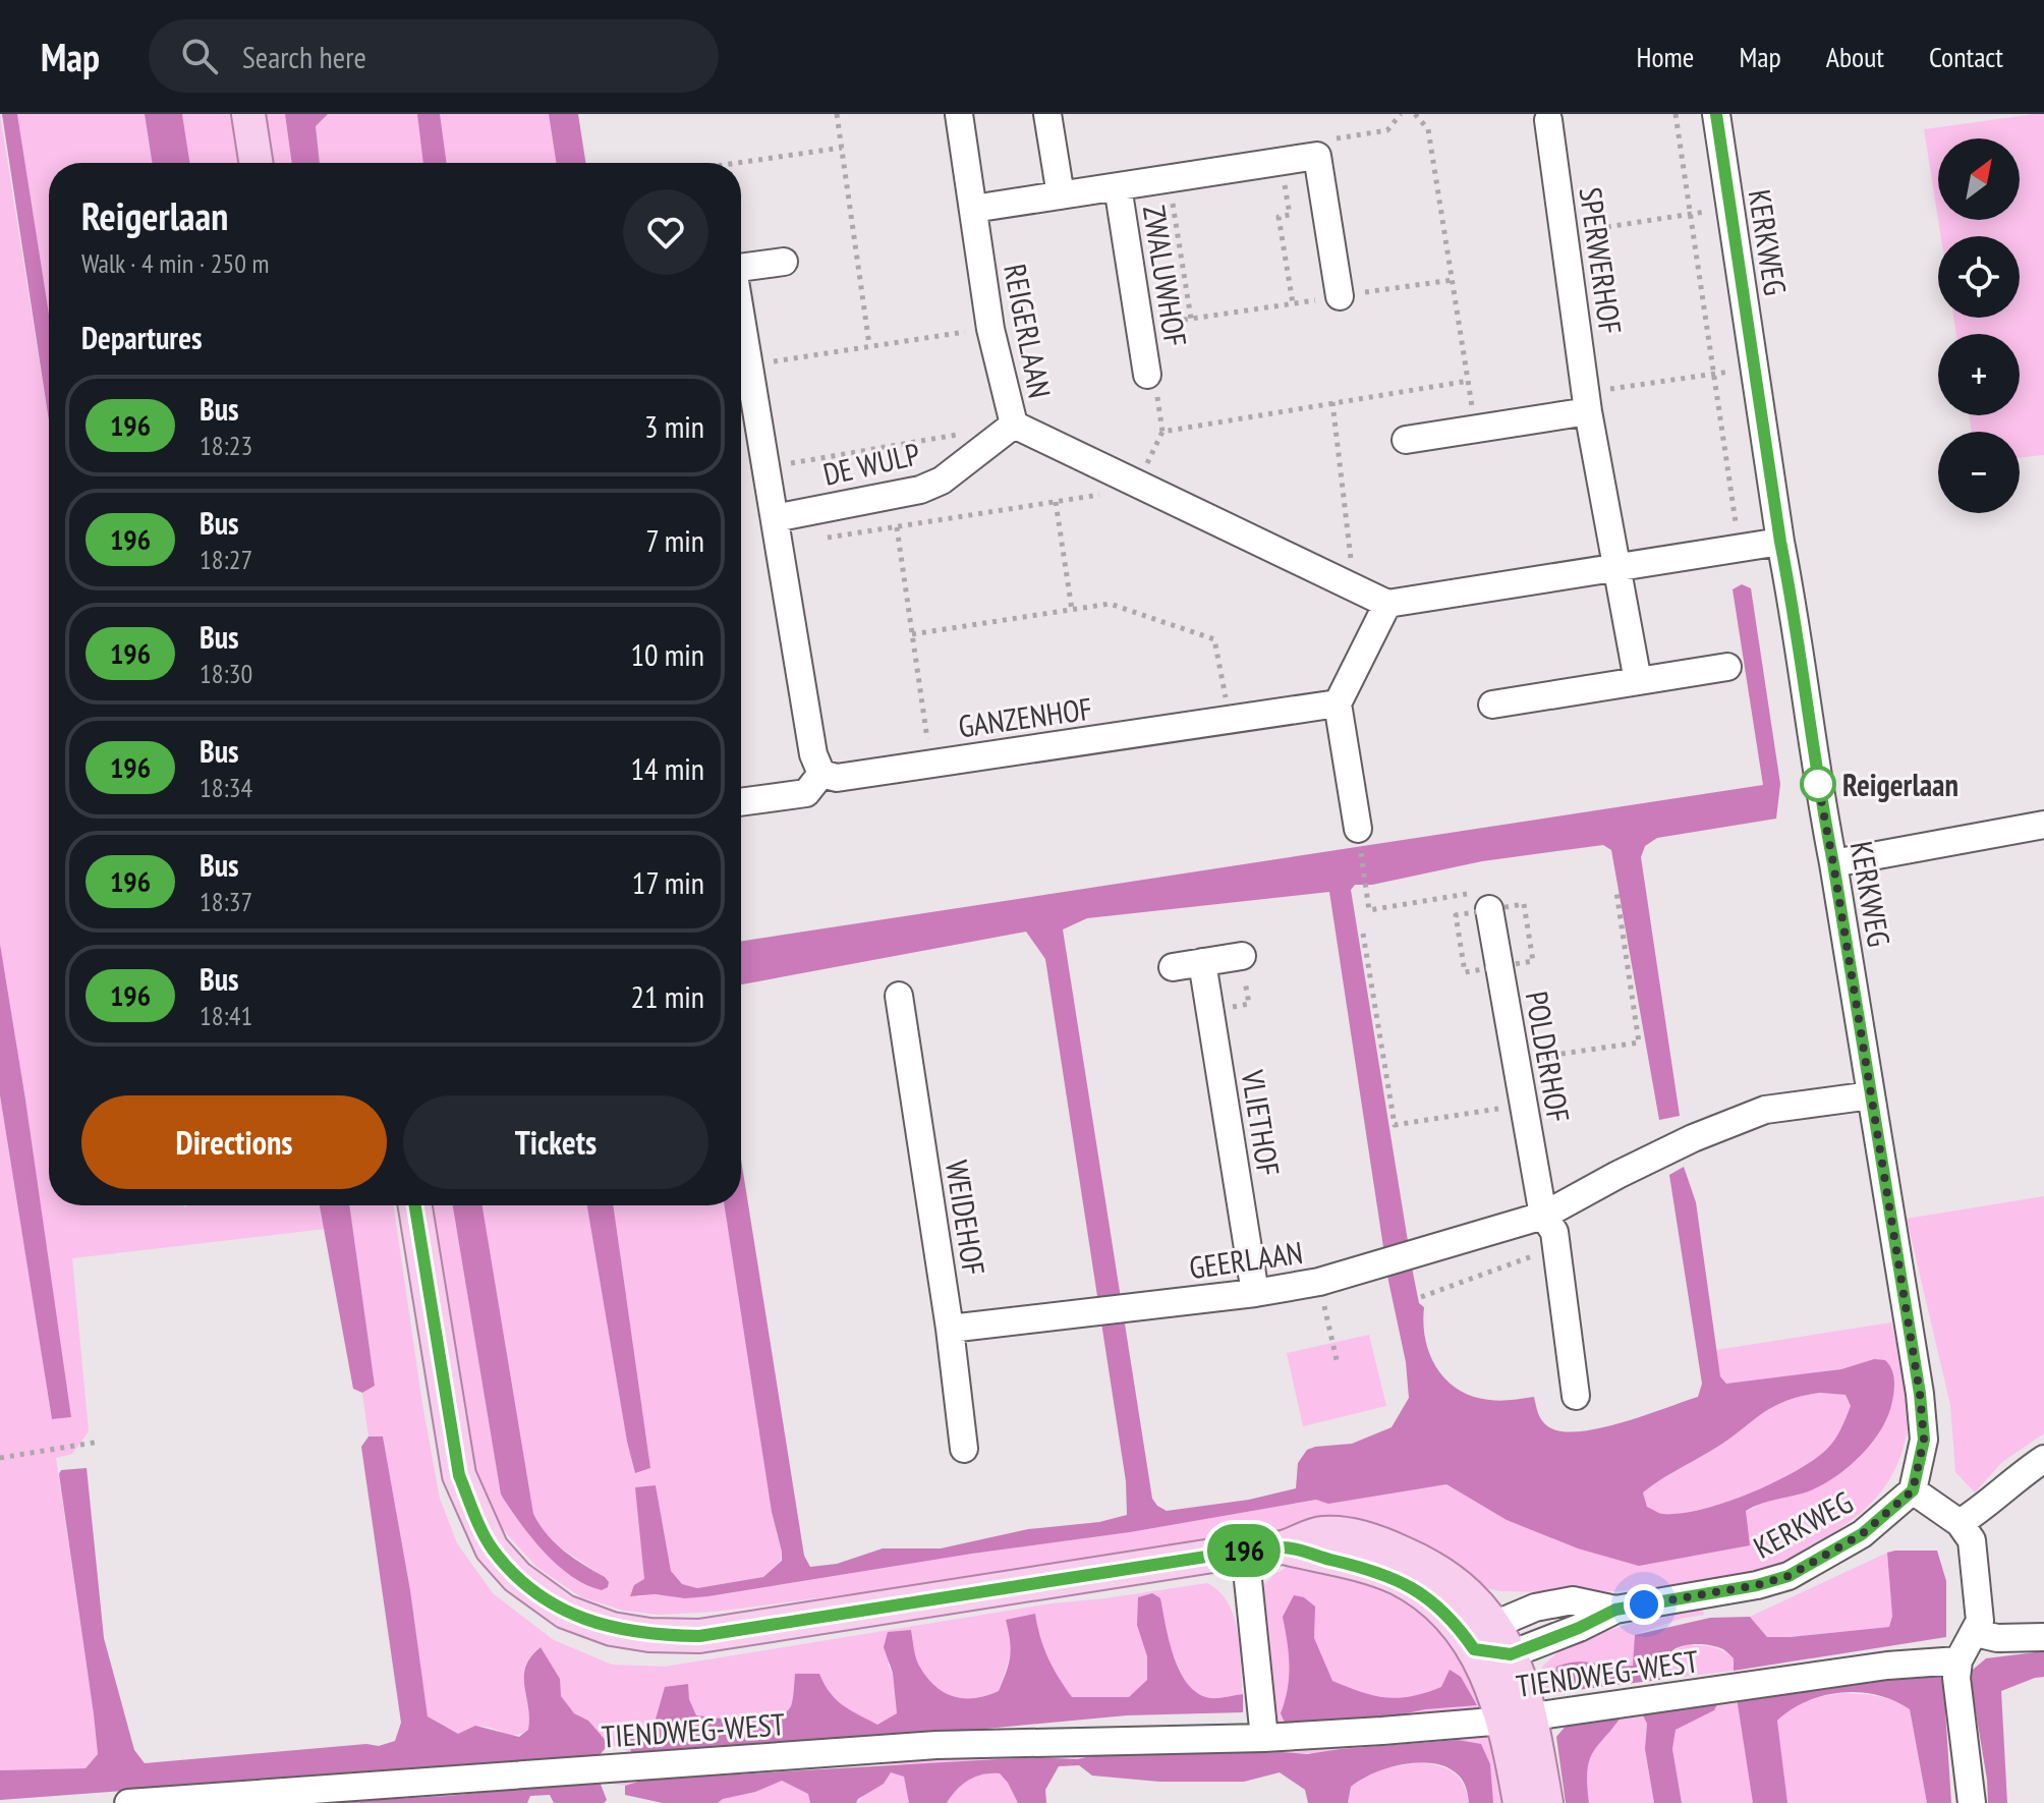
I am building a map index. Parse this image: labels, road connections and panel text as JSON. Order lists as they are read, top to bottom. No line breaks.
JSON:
{"streets":{"street":["KERKWEG","SPERWERHOF","ZWALUWHOF","REIGERLAAN","DE WULP","GANZENHOF","POLDERHOF","VLIETHOF","WEIDEHOF","GEERLAAN","TIENDWEG-WEST"]},"crossings":[["KERKWEG","GEERLAAN"],["ZWALUWHOF","REIGERLAAN"],["REIGERLAAN","DE WULP"],["POLDERHOF","GEERLAAN"],["VLIETHOF","GEERLAAN"],["WEIDEHOF","GEERLAAN"]],"places":["Reigerlaan"],"lines":["bus line 196"],"north":"top right","page":{"header":"Map","search":"Search here","nav":["Home","Map","About","Contact"],"on_map":"196","map_buttons":["+","−"],"heading":[["Reigerlaan","Walk · 4 min · 250 m"],"Departures"],"list":[{"mark":"196","name":"Bus","note":"18:23","value":"3 min"},{"mark":"196","name":"Bus","note":"18:27","value":"7 min"},{"mark":"196","name":"Bus","note":"18:30","value":"10 min"},{"mark":"196","name":"Bus","note":"18:34","value":"14 min"},{"mark":"196","name":"Bus","note":"18:37","value":"17 min"},{"mark":"196","name":"Bus","note":"18:41","value":"21 min"}],"buttons":["Directions","Tickets"]}}
